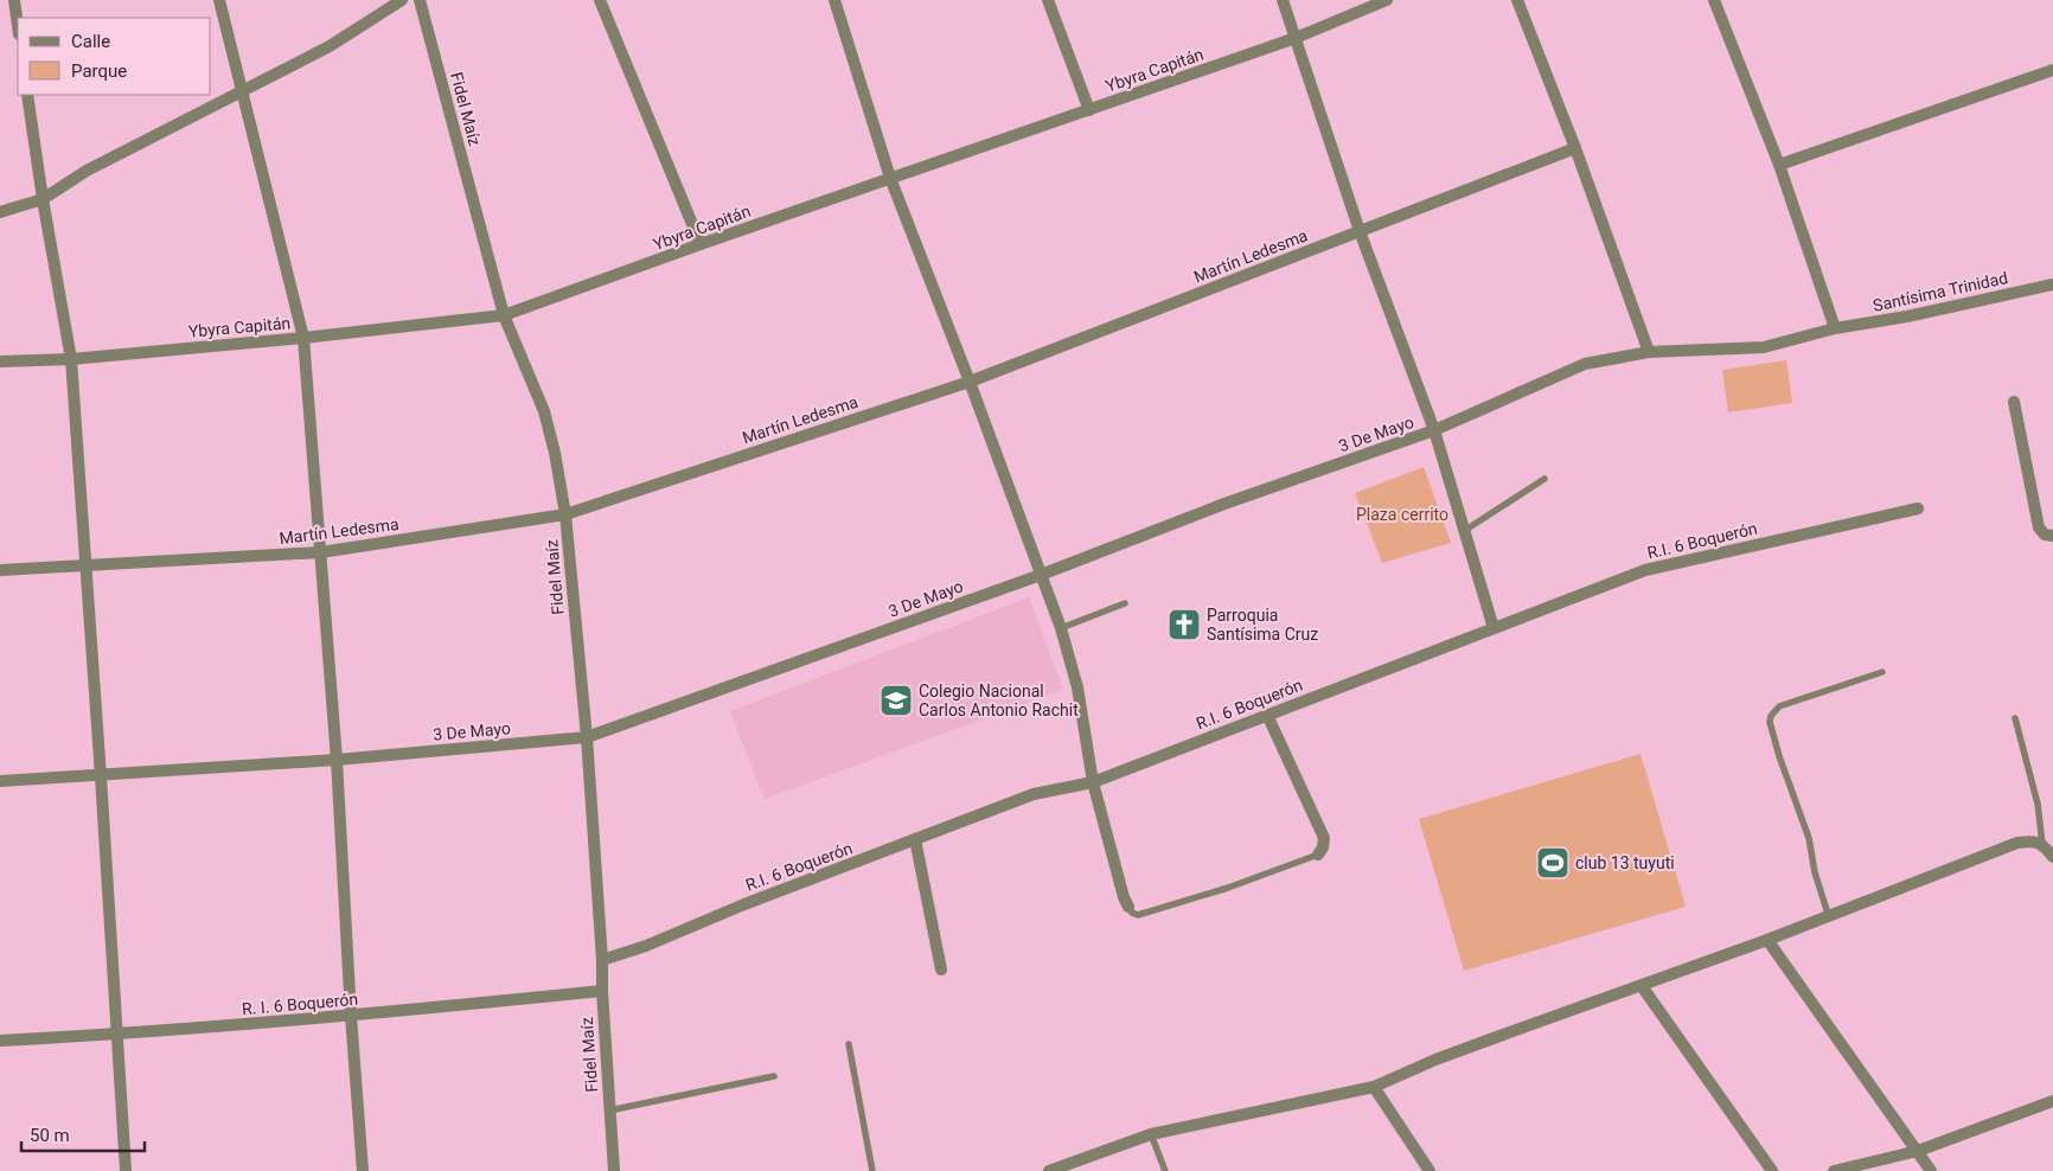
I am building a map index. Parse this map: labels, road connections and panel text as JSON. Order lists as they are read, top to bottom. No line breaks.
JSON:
{"streets":{"street":["Ybyra Capitán","Fidel Maíz","Martín Ledesma","Santísima Trinidad","3 De Mayo","R.I. 6 Boquerón","R. I. 6 Boquerón"]},"crossings":[["Ybyra Capitán","Fidel Maíz"],["Fidel Maíz","Martín Ledesma"],["Fidel Maíz","3 De Mayo"],["Fidel Maíz","R.I. 6 Boquerón"],["Fidel Maíz","R. I. 6 Boquerón"],["Santísima Trinidad","3 De Mayo"]],"parks":["Plaza cerrito"],"places":{"church":["Parroquia Santísima Cruz"],"school or university":["Colegio Nacional Carlos Antonio Rachit"],"sports":["club 13 tuyuti"]},"legend":["Calle","Parque"],"scale_bar":"50 m"}
